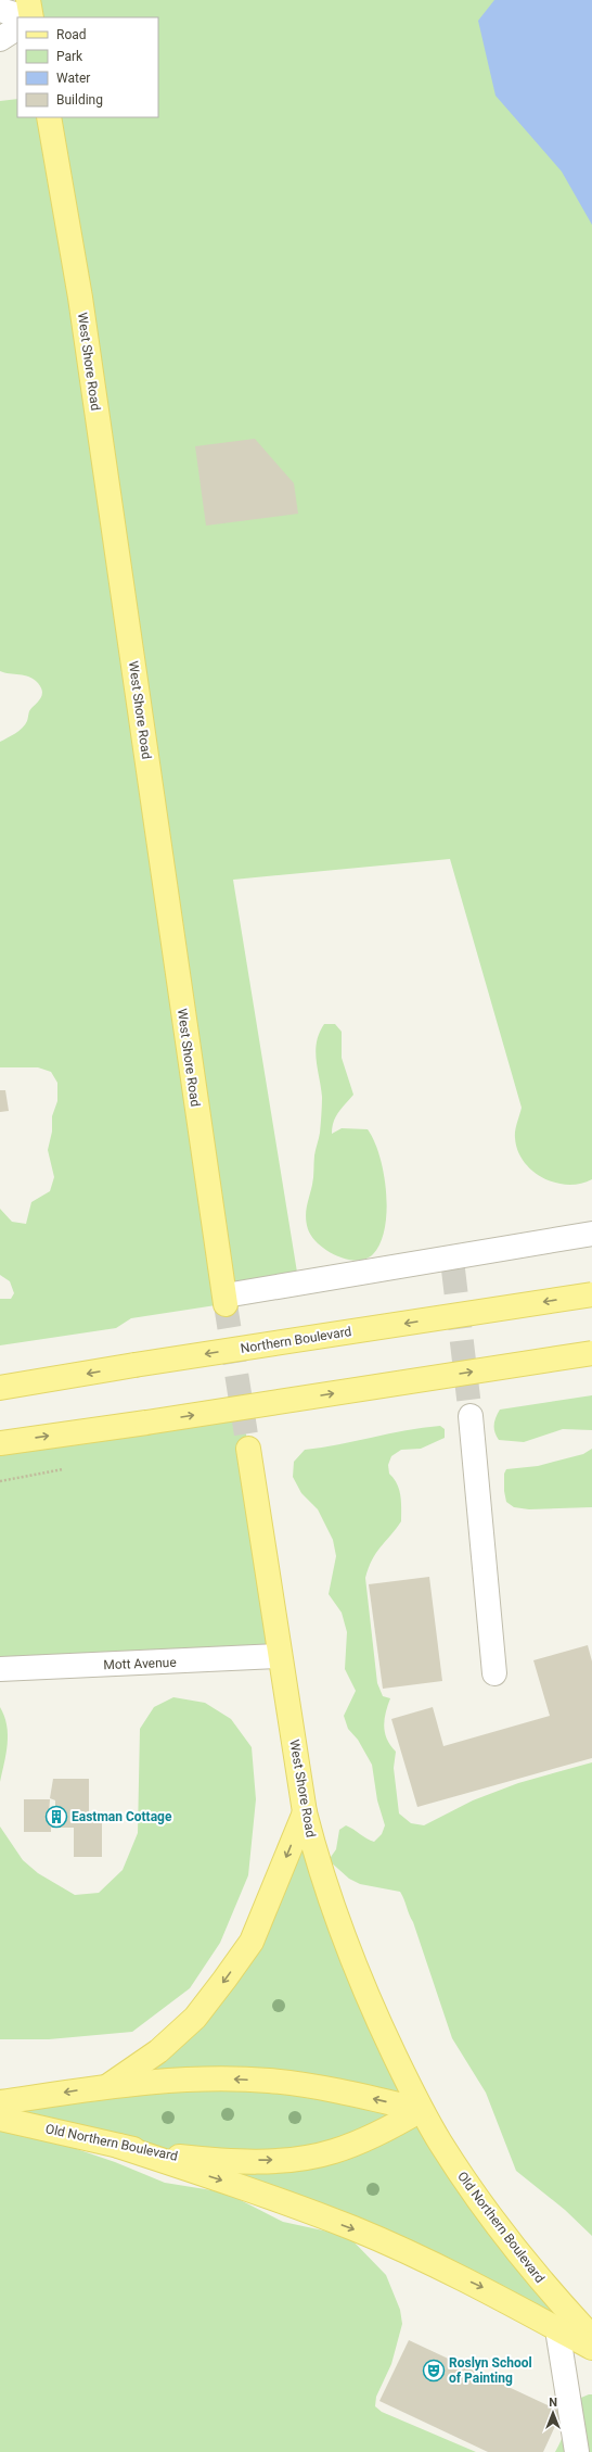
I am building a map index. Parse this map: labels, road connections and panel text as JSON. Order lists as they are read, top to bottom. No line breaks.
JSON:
{"streets":{"main road":["West Shore Road","Northern Boulevard","Old Northern Boulevard"],"street":["Mott Avenue"]},"crossings":[["West Shore Road","Mott Avenue"],["West Shore Road","Old Northern Boulevard"]],"places":{"building":["Eastman Cottage"],"theatre":["Roslyn School of Painting"]},"legend":["Road","Park","Water","Building"],"north":"top"}
